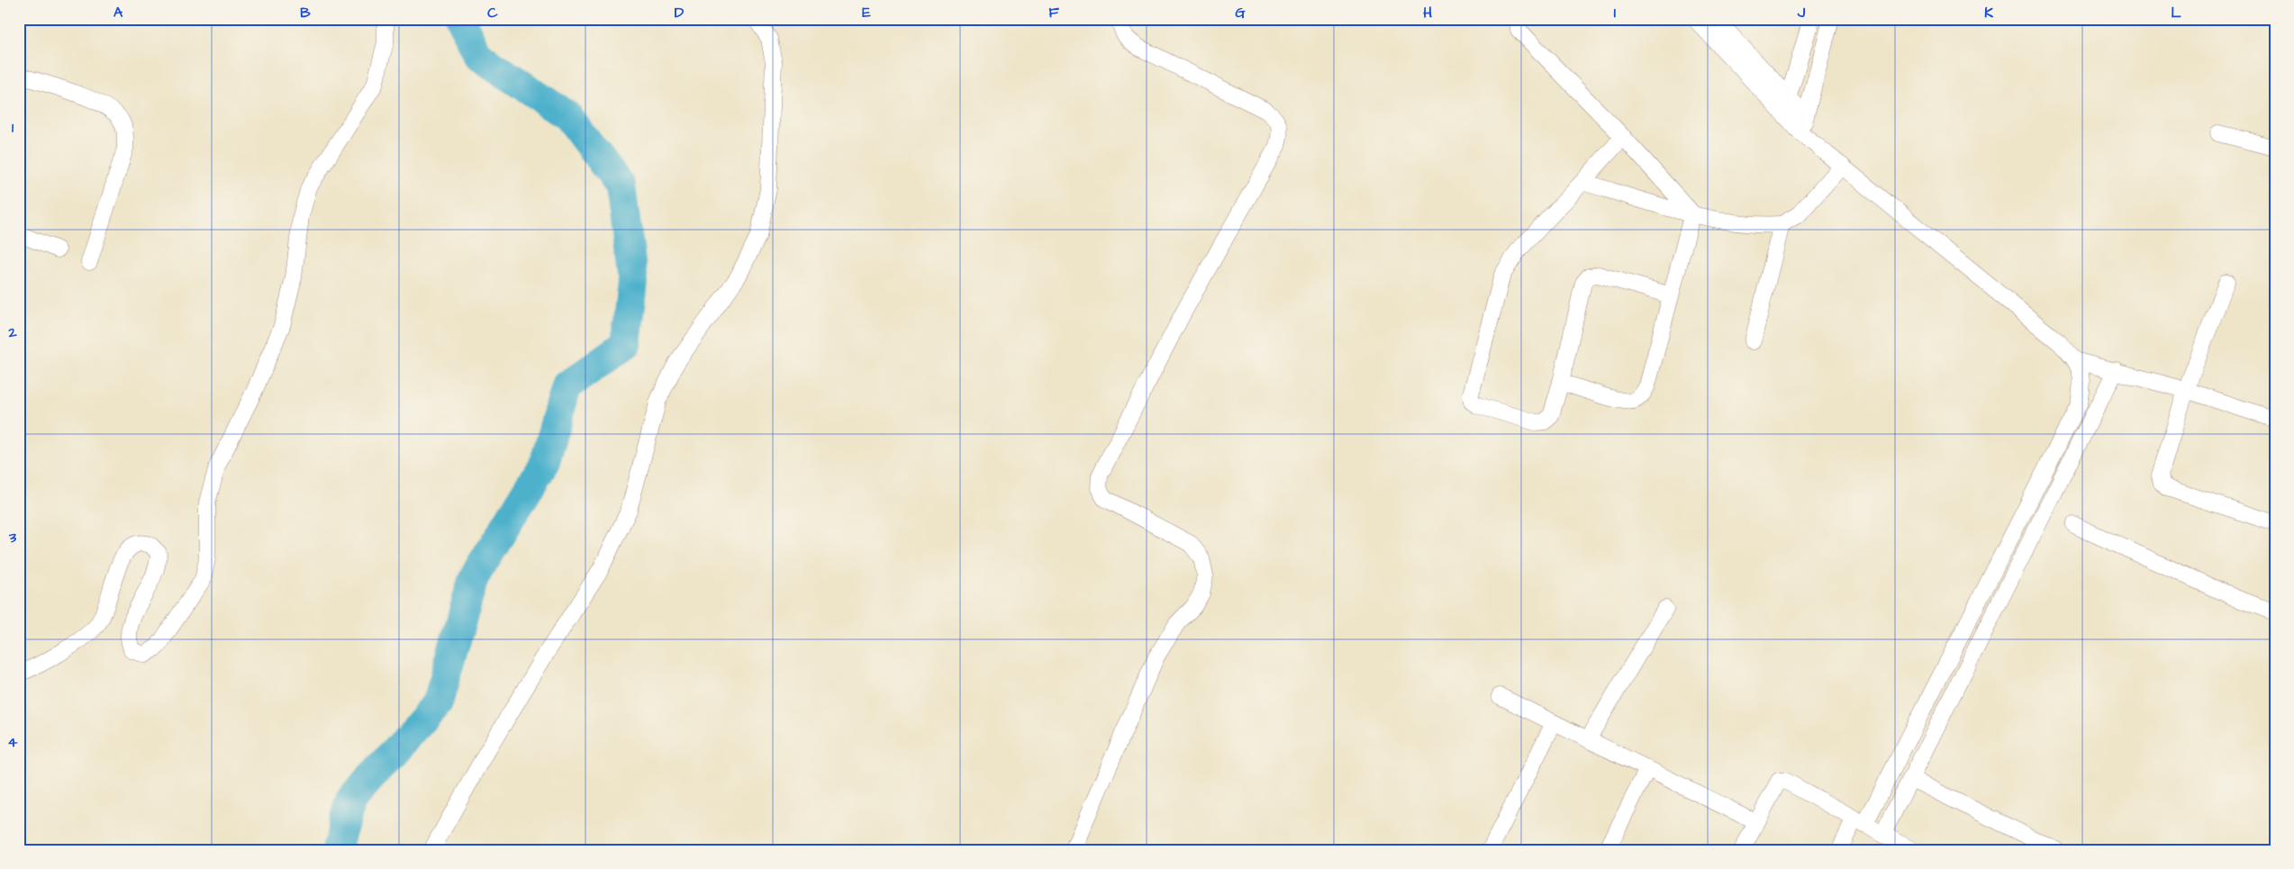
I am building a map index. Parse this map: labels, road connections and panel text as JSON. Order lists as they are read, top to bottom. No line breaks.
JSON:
{"grid":{"columns":["A","B","C","D","E","F","G","H","I","J","K","L"],"rows":["1","2","3","4"]}}
